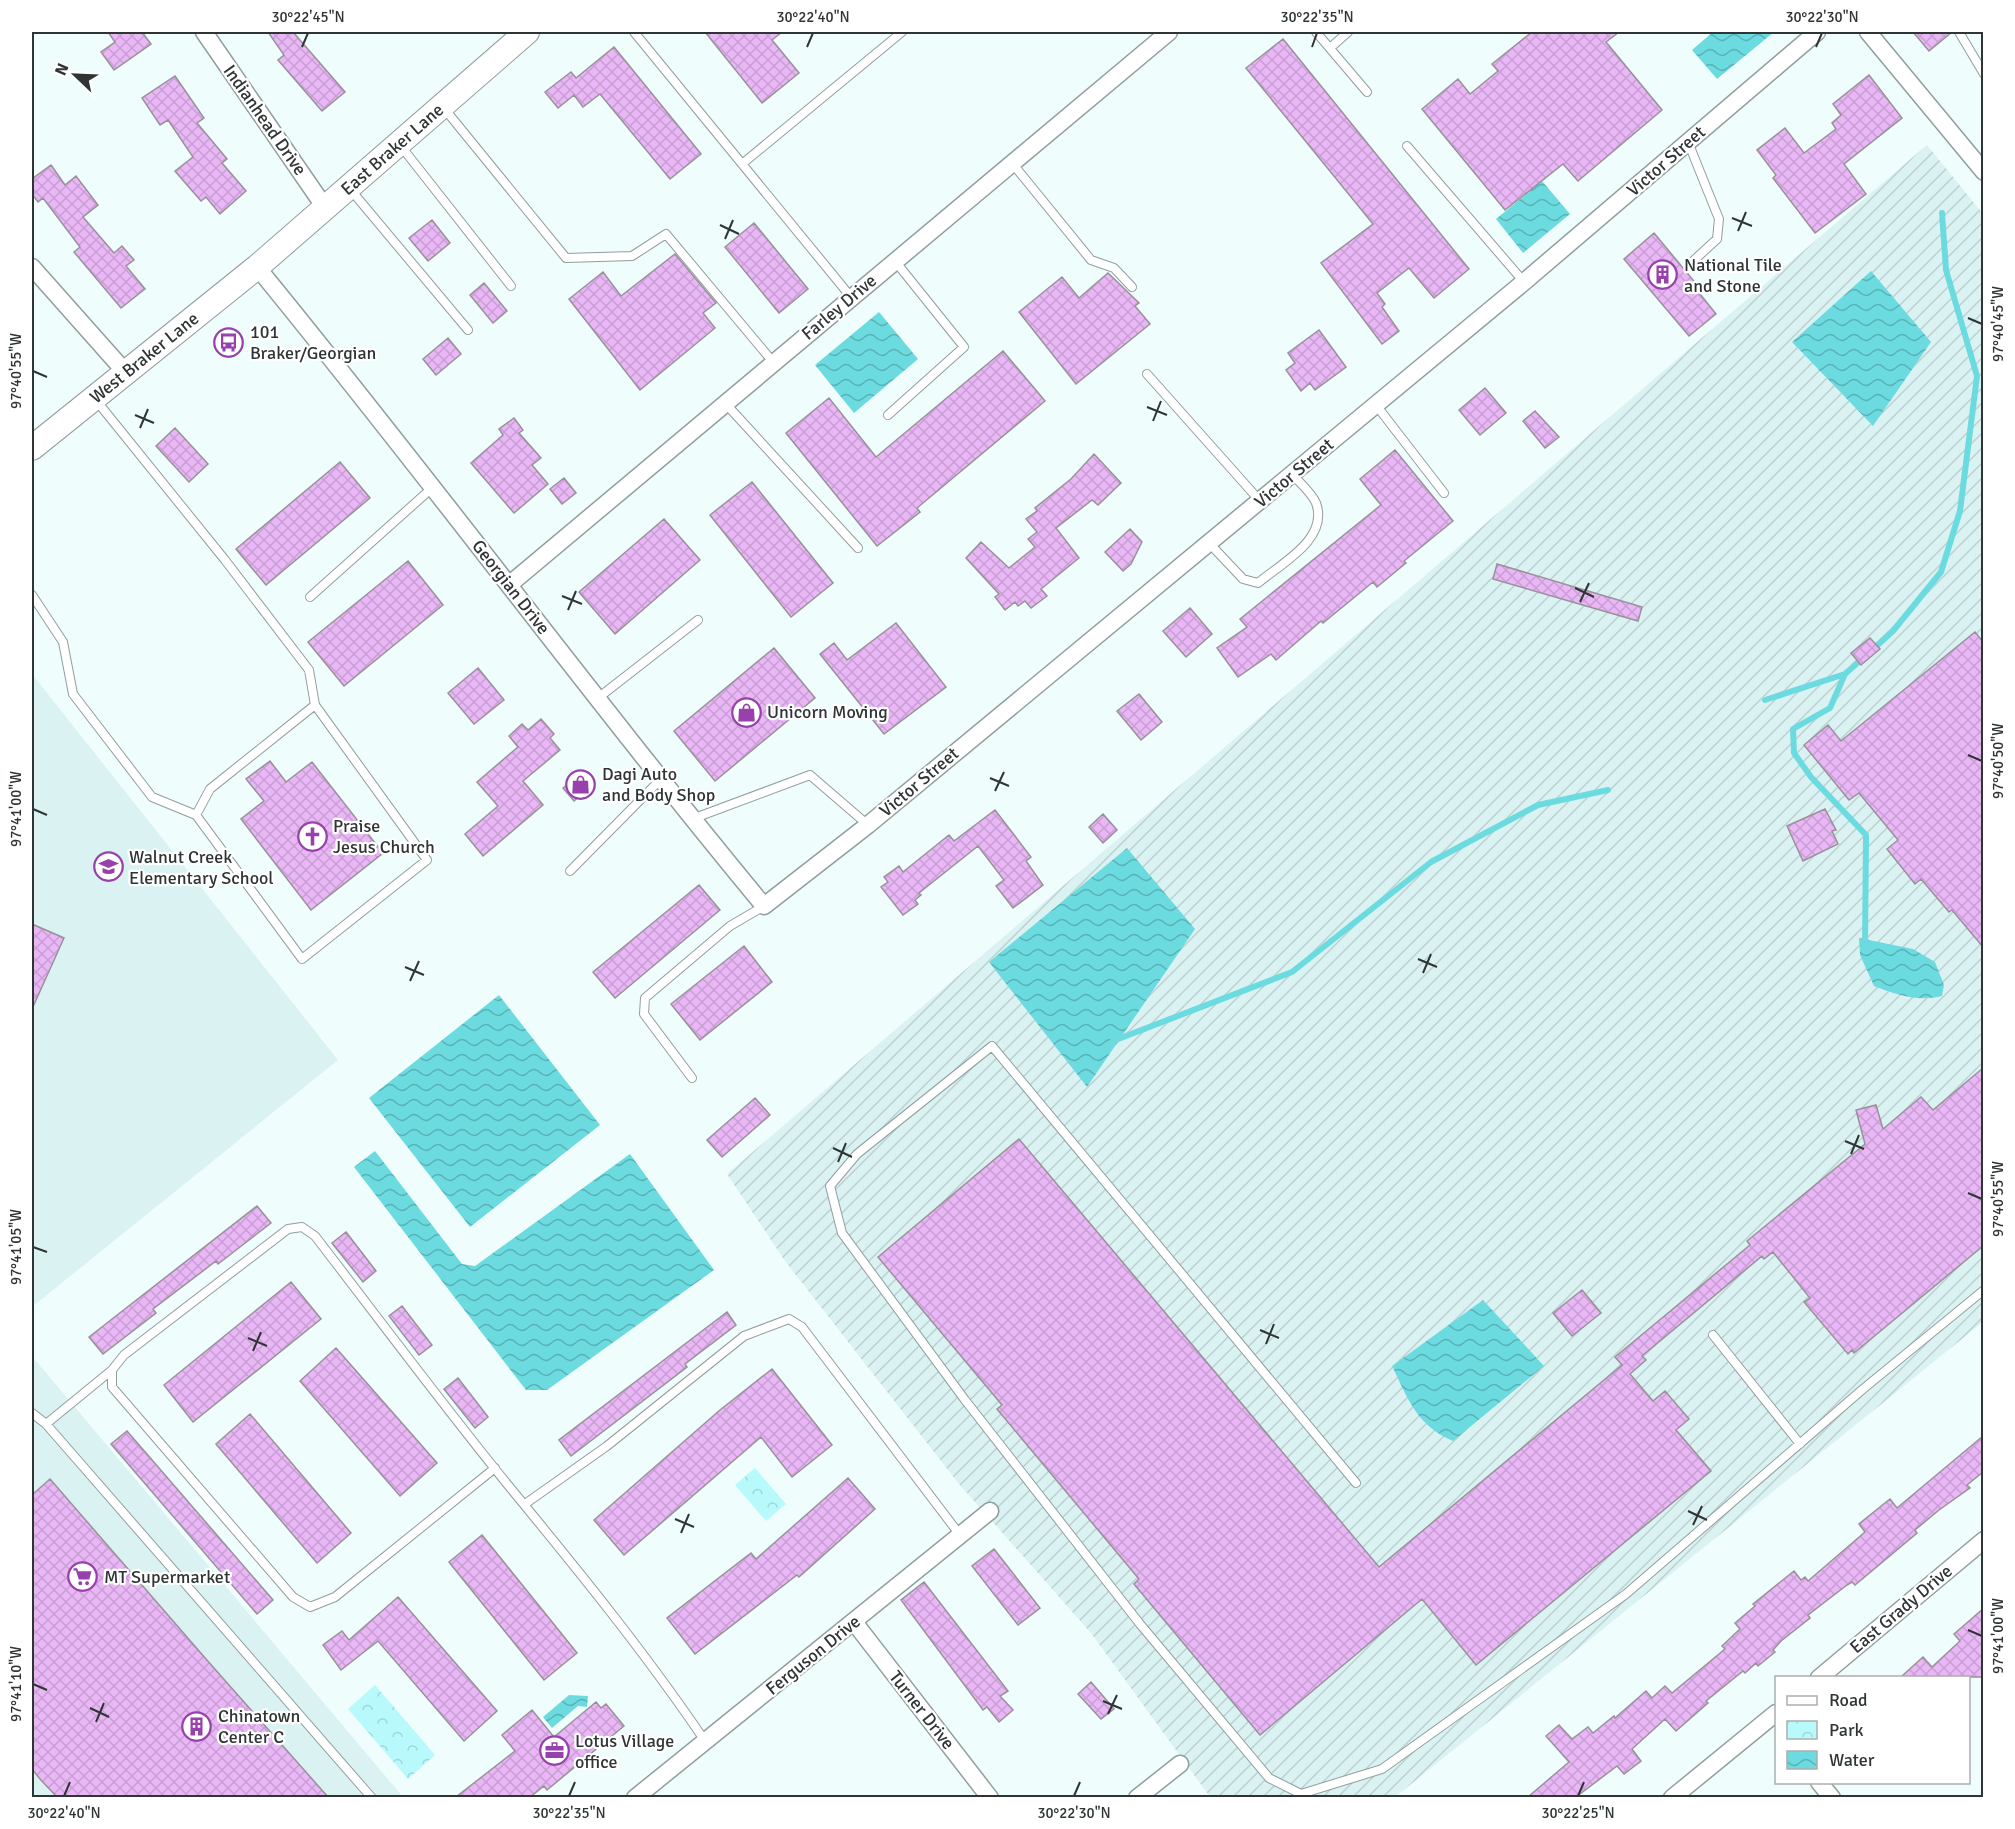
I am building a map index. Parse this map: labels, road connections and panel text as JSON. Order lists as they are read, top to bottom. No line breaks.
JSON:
{"streets":{"main road":["East Braker Lane","West Braker Lane"],"street":["Indianhead Drive","Victor Street","Farley Drive","Georgian Drive","East Grady Drive","Ferguson Drive","Turner Drive"]},"crossings":[["Indianhead Drive","East Braker Lane"],["East Braker Lane","West Braker Lane"],["East Braker Lane","Georgian Drive"],["Victor Street","Georgian Drive"],["Farley Drive","Georgian Drive"],["West Braker Lane","Georgian Drive"],["Ferguson Drive","Turner Drive"]],"places":{"building":["National Tile and Stone","Chinatown Center C"],"bus stop":["101 Braker/Georgian"],"shop":["Unicorn Moving","Dagi Auto and Body Shop"],"church":["Praise Jesus Church"],"school or university":["Walnut Creek Elementary School"],"supermarket":["MT Supermarket"],"office":["Lotus Village office"]},"legend":["Road","Park","Water"],"north":"top left","coordinates":["30°22'45\"N","30°22'40\"N","30°22'35\"N","30°22'30\"N","97°40'45\"W","97°40'55\"W","97°40'50\"W","97°41'00\"W","97°41'05\"W","97°41'10\"W","30°22'25\"N"]}
